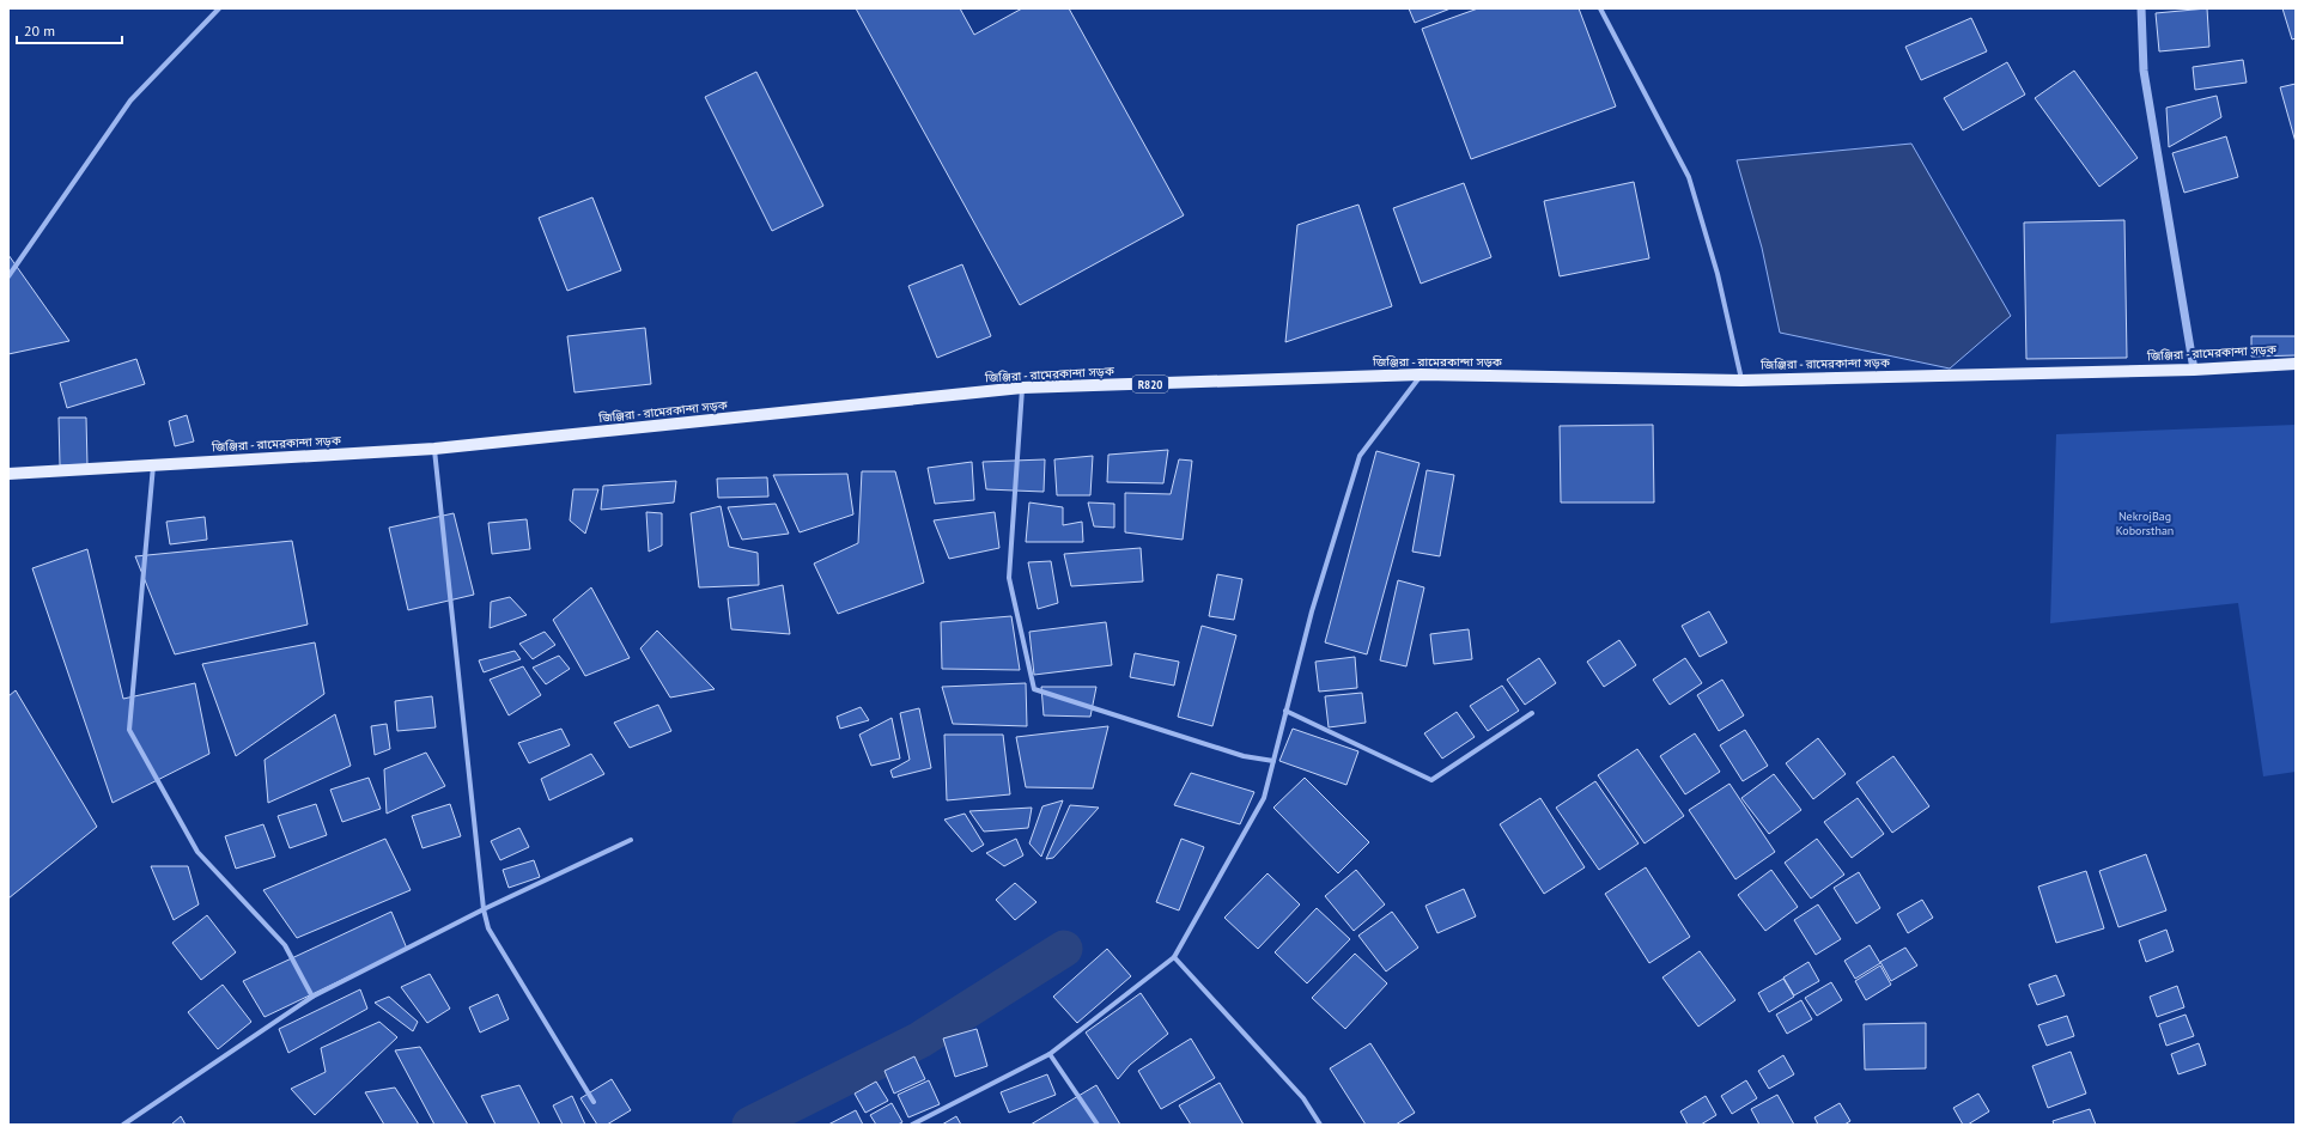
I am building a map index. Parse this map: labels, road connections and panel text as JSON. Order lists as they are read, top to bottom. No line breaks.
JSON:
{"streets":{"main road":["জিঞ্জিরা - রামেরকান্দা সড়ক","R820"]},"parks":["NekrojBag Koborsthan"],"scale_bar":"20 m"}
